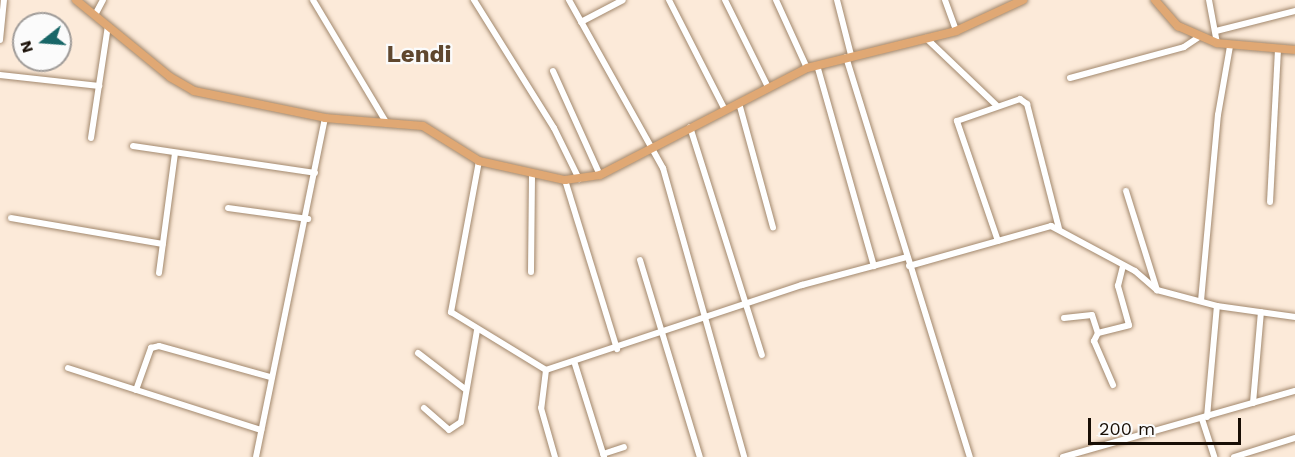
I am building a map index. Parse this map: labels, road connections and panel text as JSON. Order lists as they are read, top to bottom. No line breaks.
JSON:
{"districts":["Lendi"],"scale_bar":"200 m","north":"left"}
